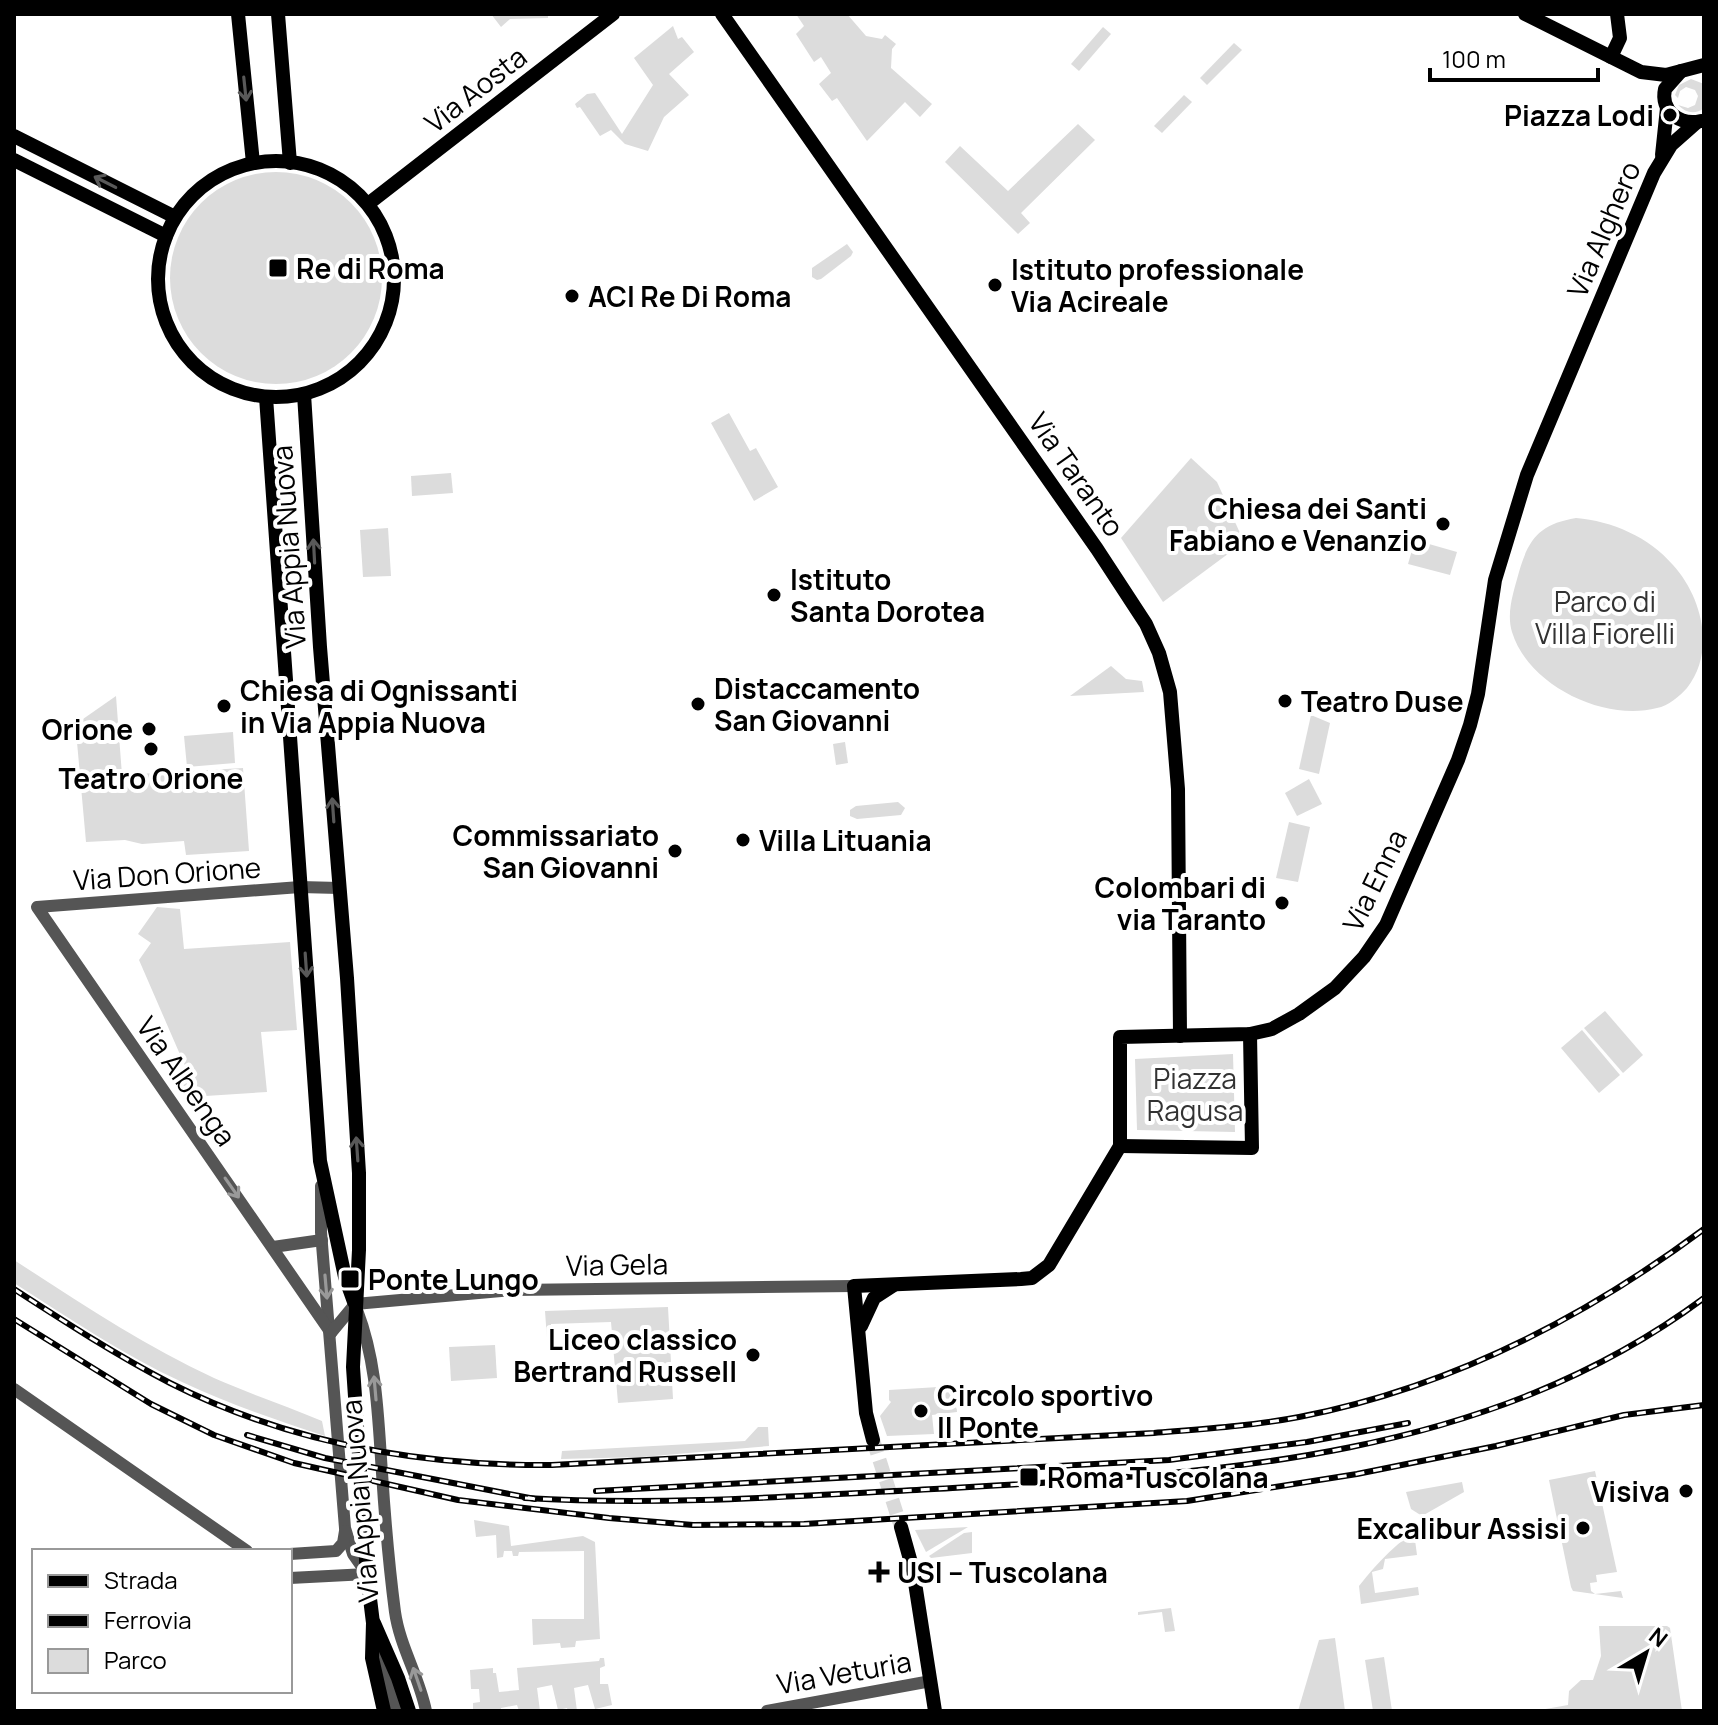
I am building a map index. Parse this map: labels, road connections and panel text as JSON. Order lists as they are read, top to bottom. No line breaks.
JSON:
{"streets":{"main road":["Via Aosta","Via Alghero","Via Taranto","Via Appia Nuova","Via Enna"],"street":["Via Don Orione","Via Albenga","Via Gela","Via Veturia"]},"crossings":[["Via Aosta","Via Appia Nuova"],["Via Alghero","Via Enna"],["Via Appia Nuova","Via Don Orione"],["Via Appia Nuova","Via Albenga"],["Via Appia Nuova","Via Gela"],["Via Don Orione","Via Albenga"]],"one_way":["Via Albenga"],"parks":["Parco di Villa Fiorelli","Piazza Ragusa"],"places":{"other":["Piazza Lodi","Istituto professionale Via Acireale","ACI Re Di Roma","Chiesa dei Santi Fabiano e Venanzio","Istituto Santa Dorotea","Teatro Duse","Distaccamento San Giovanni","Chiesa di Ognissanti in Via Appia Nuova","Orione","Teatro Orione","Villa Lituania","Commissariato San Giovanni","Colombari di via Taranto","Liceo classico Bertrand Russell","Circolo sportivo Il Ponte","Visiva","Excalibur Assisi"],"transit":["Re di Roma","Ponte Lungo","Roma Tuscolana"],"health":["USI – Tuscolana"]},"legend":["Strada","Ferrovia","Parco"],"scale_bar":"100 m","north":"top right"}
